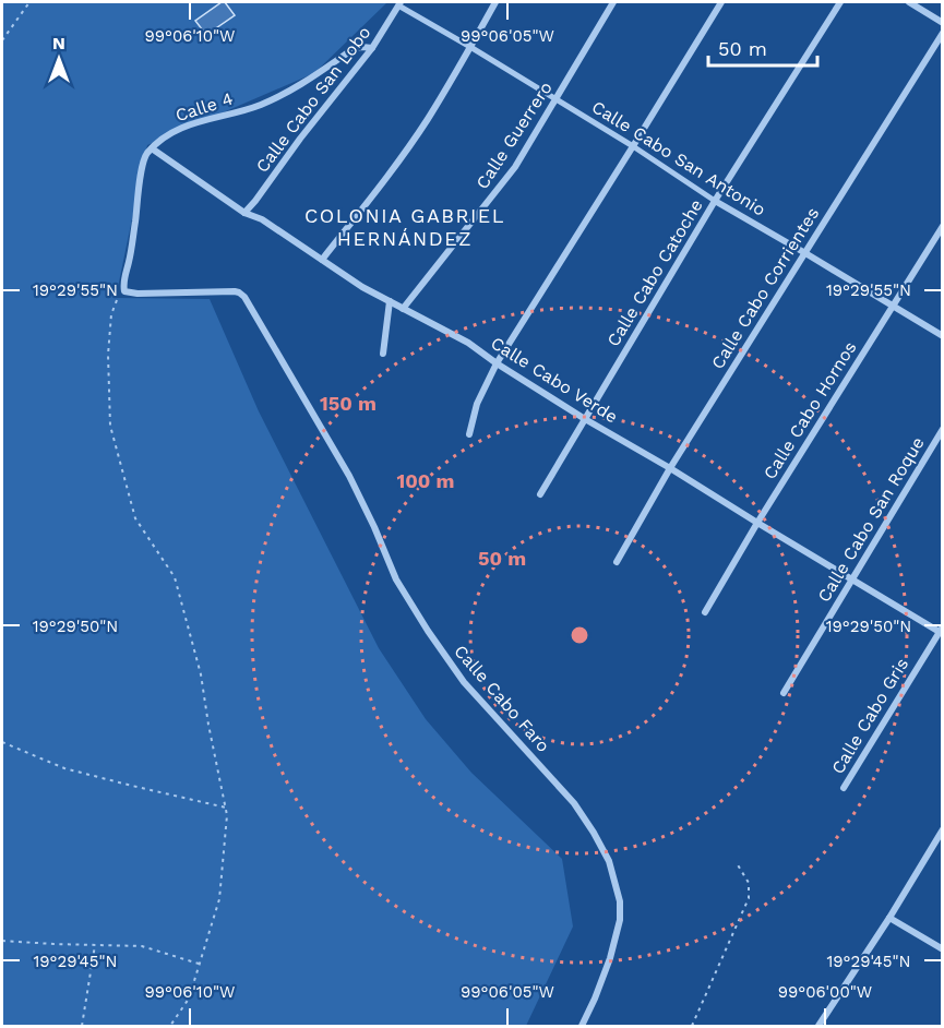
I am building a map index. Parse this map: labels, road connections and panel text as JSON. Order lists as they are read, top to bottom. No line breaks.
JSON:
{"streets":{"street":["Calle Cabo San Lobo","Calle 4","Calle Guerrero","Calle Cabo San Antonio","Calle Cabo Catoche","Calle Cabo Corrientes","Calle Cabo Verde","Calle Cabo Hornos","Calle Cabo San Roque","Calle Cabo Faro","Calle Cabo Gris"]},"crossings":[["Calle Cabo San Lobo","Calle 4"],["Calle Cabo San Lobo","Calle Cabo San Antonio"],["Calle Cabo San Lobo","Calle Cabo Verde"],["Calle 4","Calle Cabo Verde"],["Calle Guerrero","Calle Cabo San Antonio"],["Calle Guerrero","Calle Cabo Verde"],["Calle Cabo San Antonio","Calle Cabo Catoche"],["Calle Cabo San Antonio","Calle Cabo Corrientes"],["Calle Cabo San Antonio","Calle Cabo Hornos"],["Calle Cabo Catoche","Calle Cabo Verde"],["Calle Cabo Corrientes","Calle Cabo Verde"],["Calle Cabo Verde","Calle Cabo Hornos"],["Calle Cabo Verde","Calle Cabo San Roque"],["Calle Cabo Verde","Calle Cabo Gris"]],"districts":["COLONIA GABRIEL HERNÁNDEZ"],"scale_bar":"50 m","north":"top","coordinates":["99°06'10\"W","99°06'05\"W","19°29'55\"N","19°29'50\"N","19°29'45\"N","99°06'00\"W"],"rings":["150 m","100 m","50 m"]}
